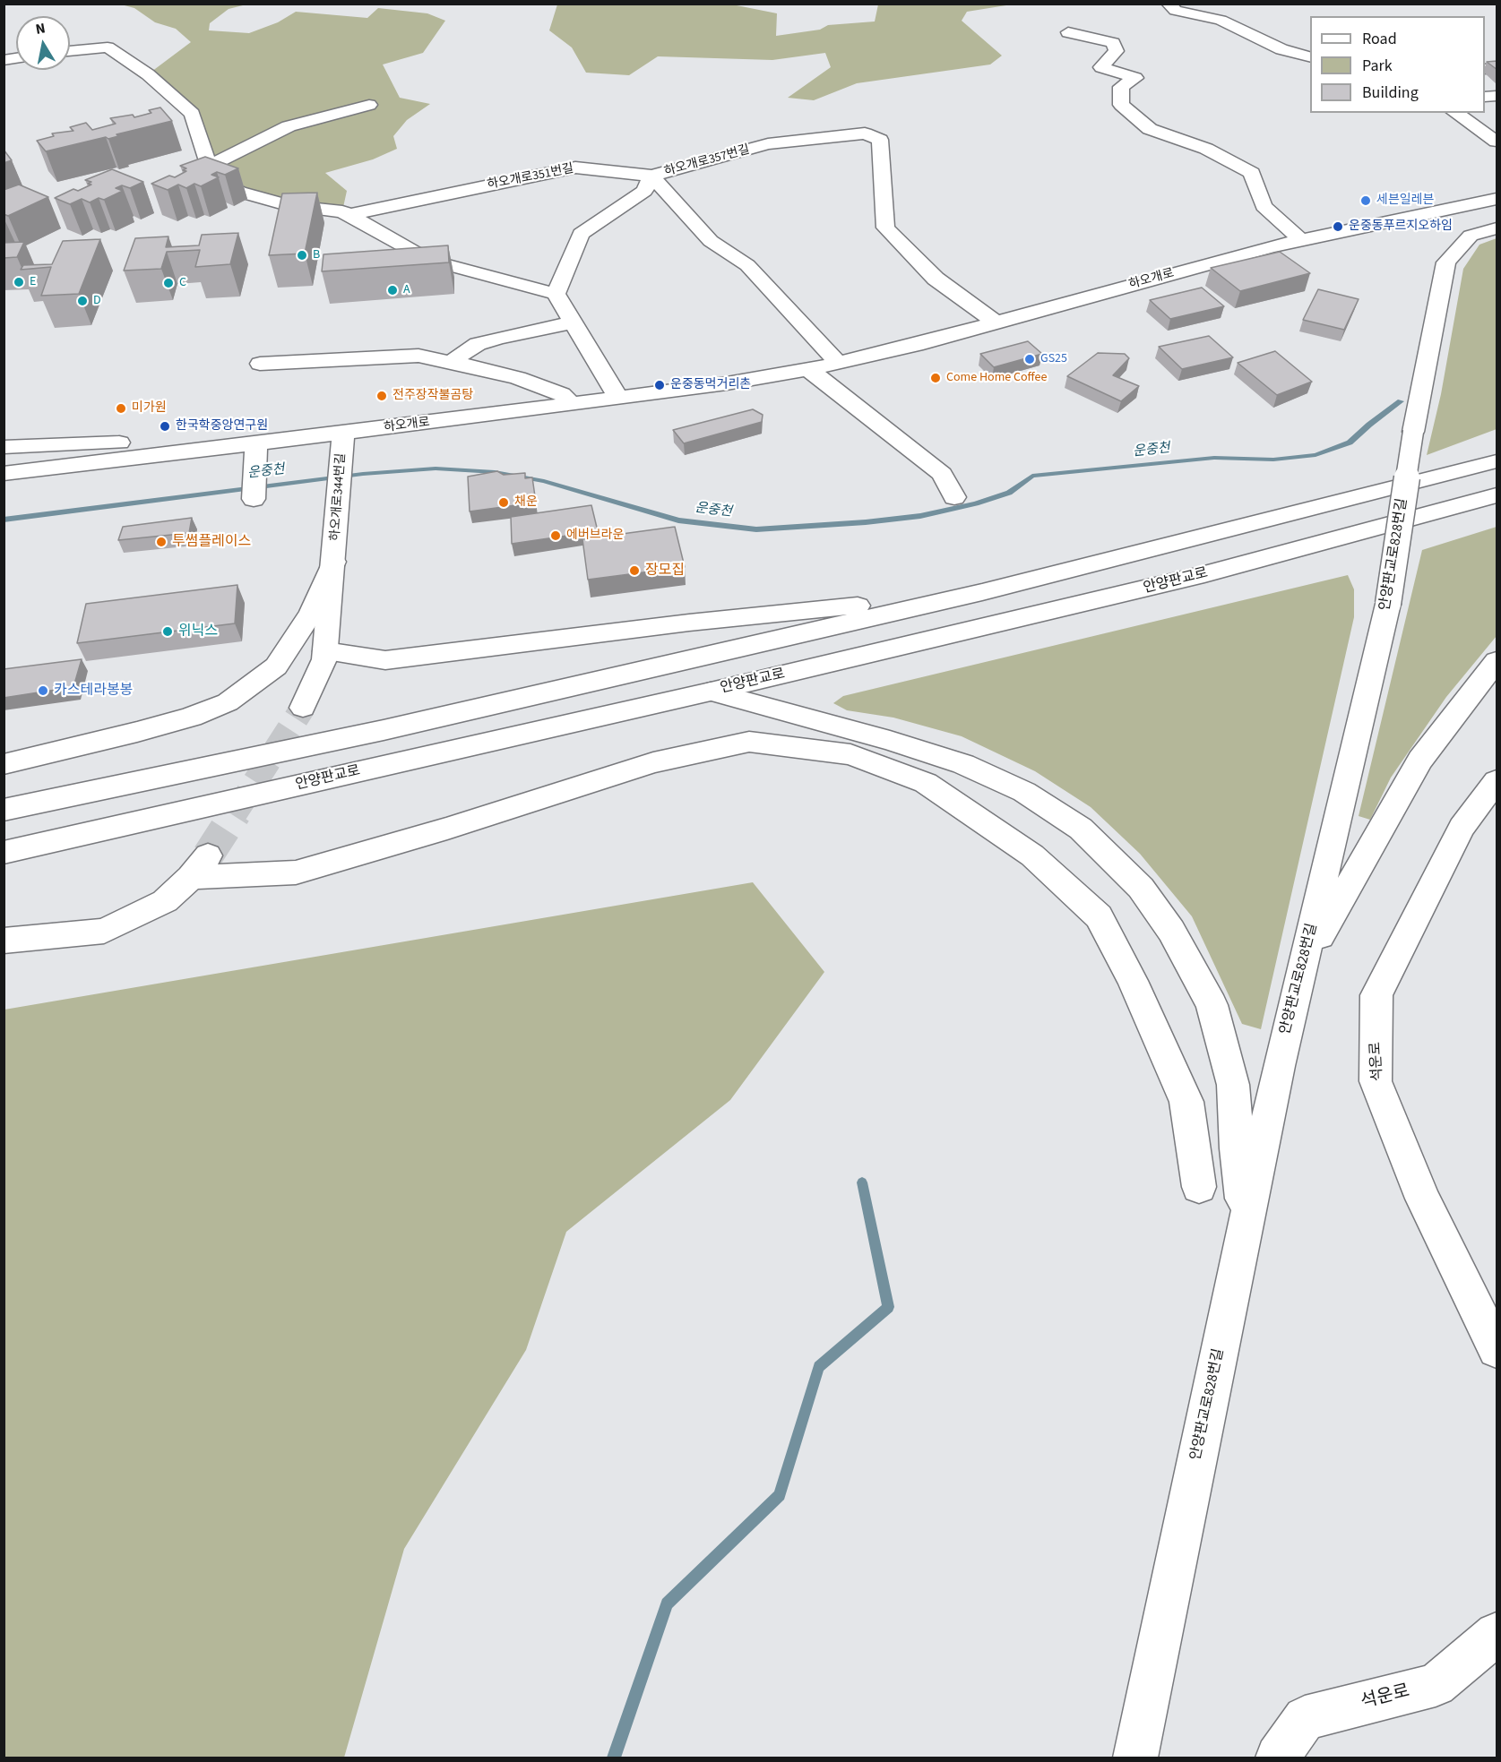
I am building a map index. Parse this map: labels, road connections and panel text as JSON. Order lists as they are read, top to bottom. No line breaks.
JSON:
{"streets":{"street":["하오개로357번길","하오개로351번길","하오개로","하오개로344번길","안양판교로828번길","안양판교로","석운로"]},"crossings":[["하오개로357번길","하오개로351번길"],["하오개로357번길","하오개로"],["하오개로","하오개로344번길"]],"water":["운중천"],"places":["세븐일레븐","운중동푸르지오하임","B","E","C","A","D","GS25","Come Home Coffee","운중동먹거리촌","전주장작불곰탕","미가원","한국학중앙연구원","채운","에버브라운","투썸플레이스","장모집","위닉스","카스테라봉봉"],"legend":["Road","Park","Building"],"north":"top"}
